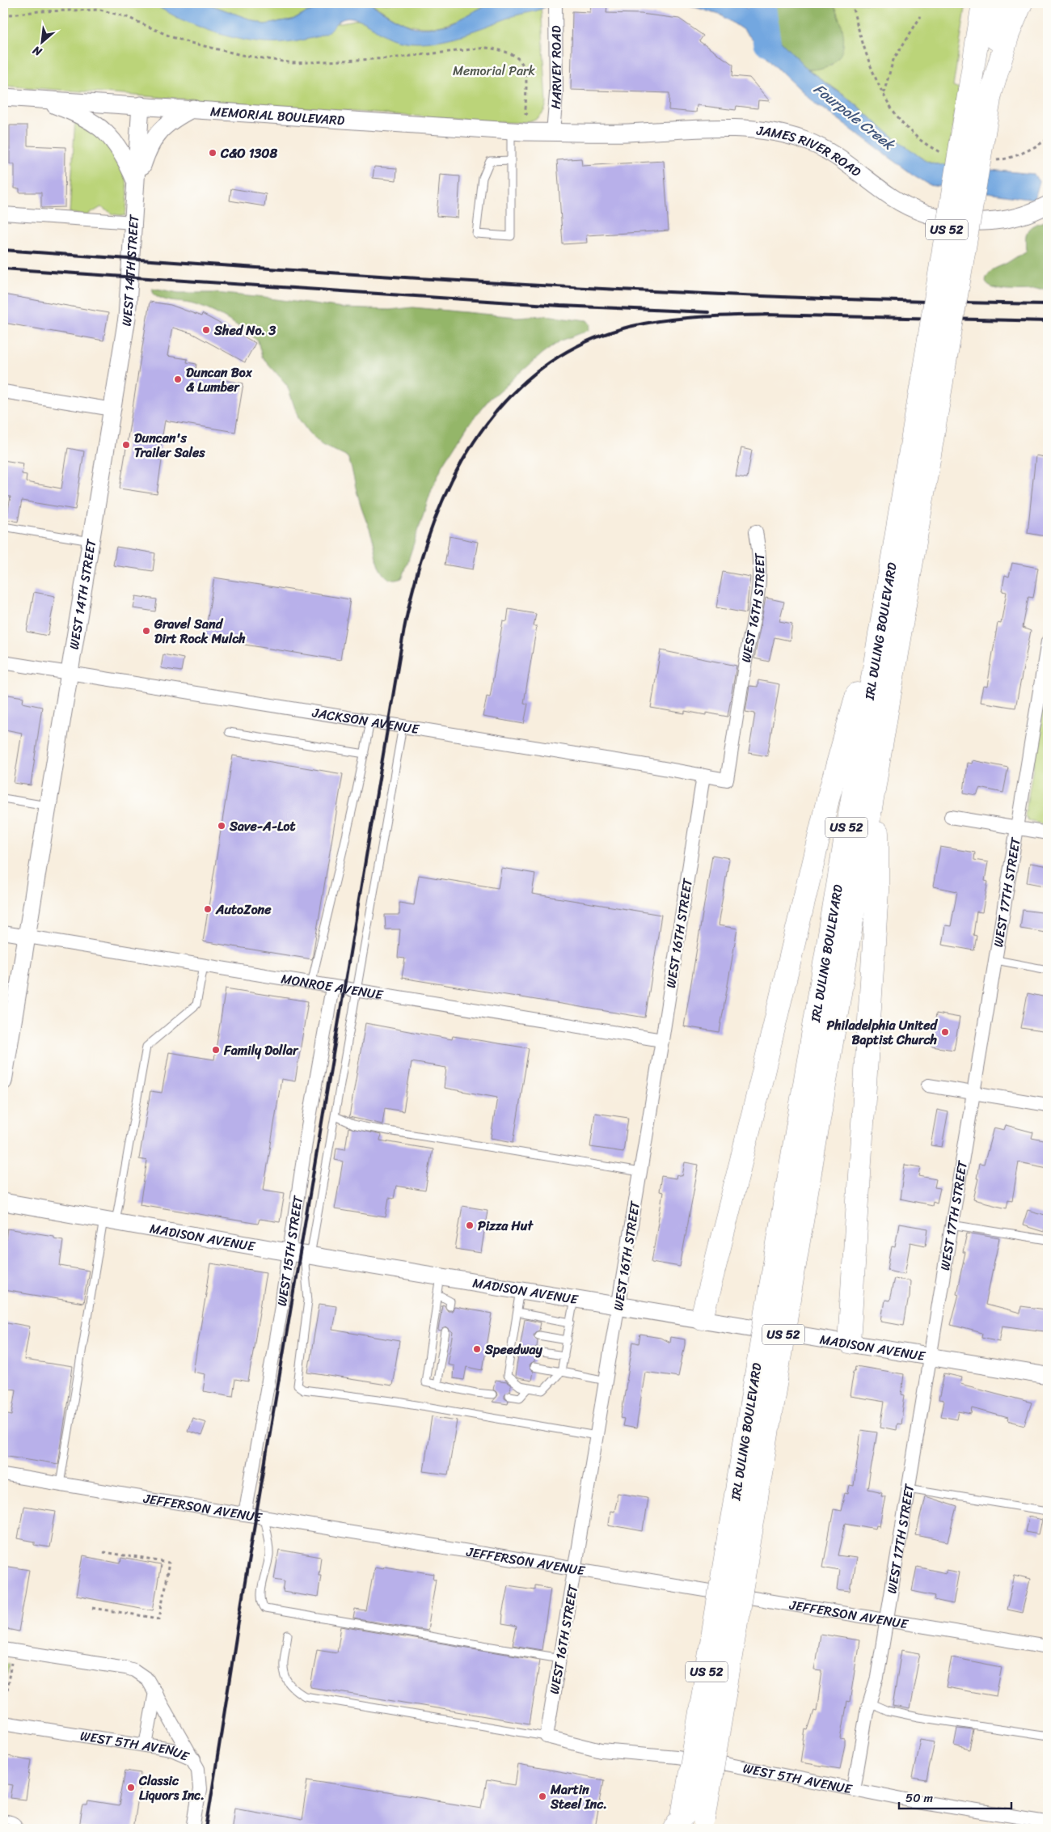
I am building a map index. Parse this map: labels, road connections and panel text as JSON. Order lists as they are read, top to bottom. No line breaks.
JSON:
{"streets":{"highway":["US 52","IRL DULING BOULEVARD"],"street":["HARVEY ROAD","MEMORIAL BOULEVARD","JAMES RIVER ROAD","WEST 14TH STREET","WEST 16TH STREET","JACKSON AVENUE","WEST 17TH STREET","MONROE AVENUE","MADISON AVENUE","WEST 15TH STREET","JEFFERSON AVENUE","WEST 5TH AVENUE"]},"crossings":[["HARVEY ROAD","MEMORIAL BOULEVARD"],["HARVEY ROAD","JAMES RIVER ROAD"],["MEMORIAL BOULEVARD","JAMES RIVER ROAD"],["MEMORIAL BOULEVARD","WEST 14TH STREET"],["US 52","IRL DULING BOULEVARD"],["WEST 14TH STREET","JACKSON AVENUE"],["WEST 14TH STREET","MONROE AVENUE"],["WEST 16TH STREET","JACKSON AVENUE"],["WEST 16TH STREET","MONROE AVENUE"],["WEST 16TH STREET","MADISON AVENUE"],["WEST 16TH STREET","JEFFERSON AVENUE"],["WEST 16TH STREET","WEST 5TH AVENUE"],["WEST 17TH STREET","MADISON AVENUE"],["WEST 17TH STREET","JEFFERSON AVENUE"],["WEST 17TH STREET","WEST 5TH AVENUE"],["MONROE AVENUE","WEST 15TH STREET"],["MADISON AVENUE","WEST 15TH STREET"],["WEST 15TH STREET","JEFFERSON AVENUE"]],"water":["Fourpole Creek"],"parks":["Memorial Park"],"places":["C&O 1308","Shed No. 3","Duncan Box & Lumber","Duncan's Trailer Sales","Gravel Sand Dirt Rock Mulch","Save-A-Lot","AutoZone","Philadelphia United Baptist Church","Family Dollar","Pizza Hut","Speedway","Classic Liquors Inc.","Martin Steel Inc."],"scale_bar":"50 m","north":"bottom left"}
